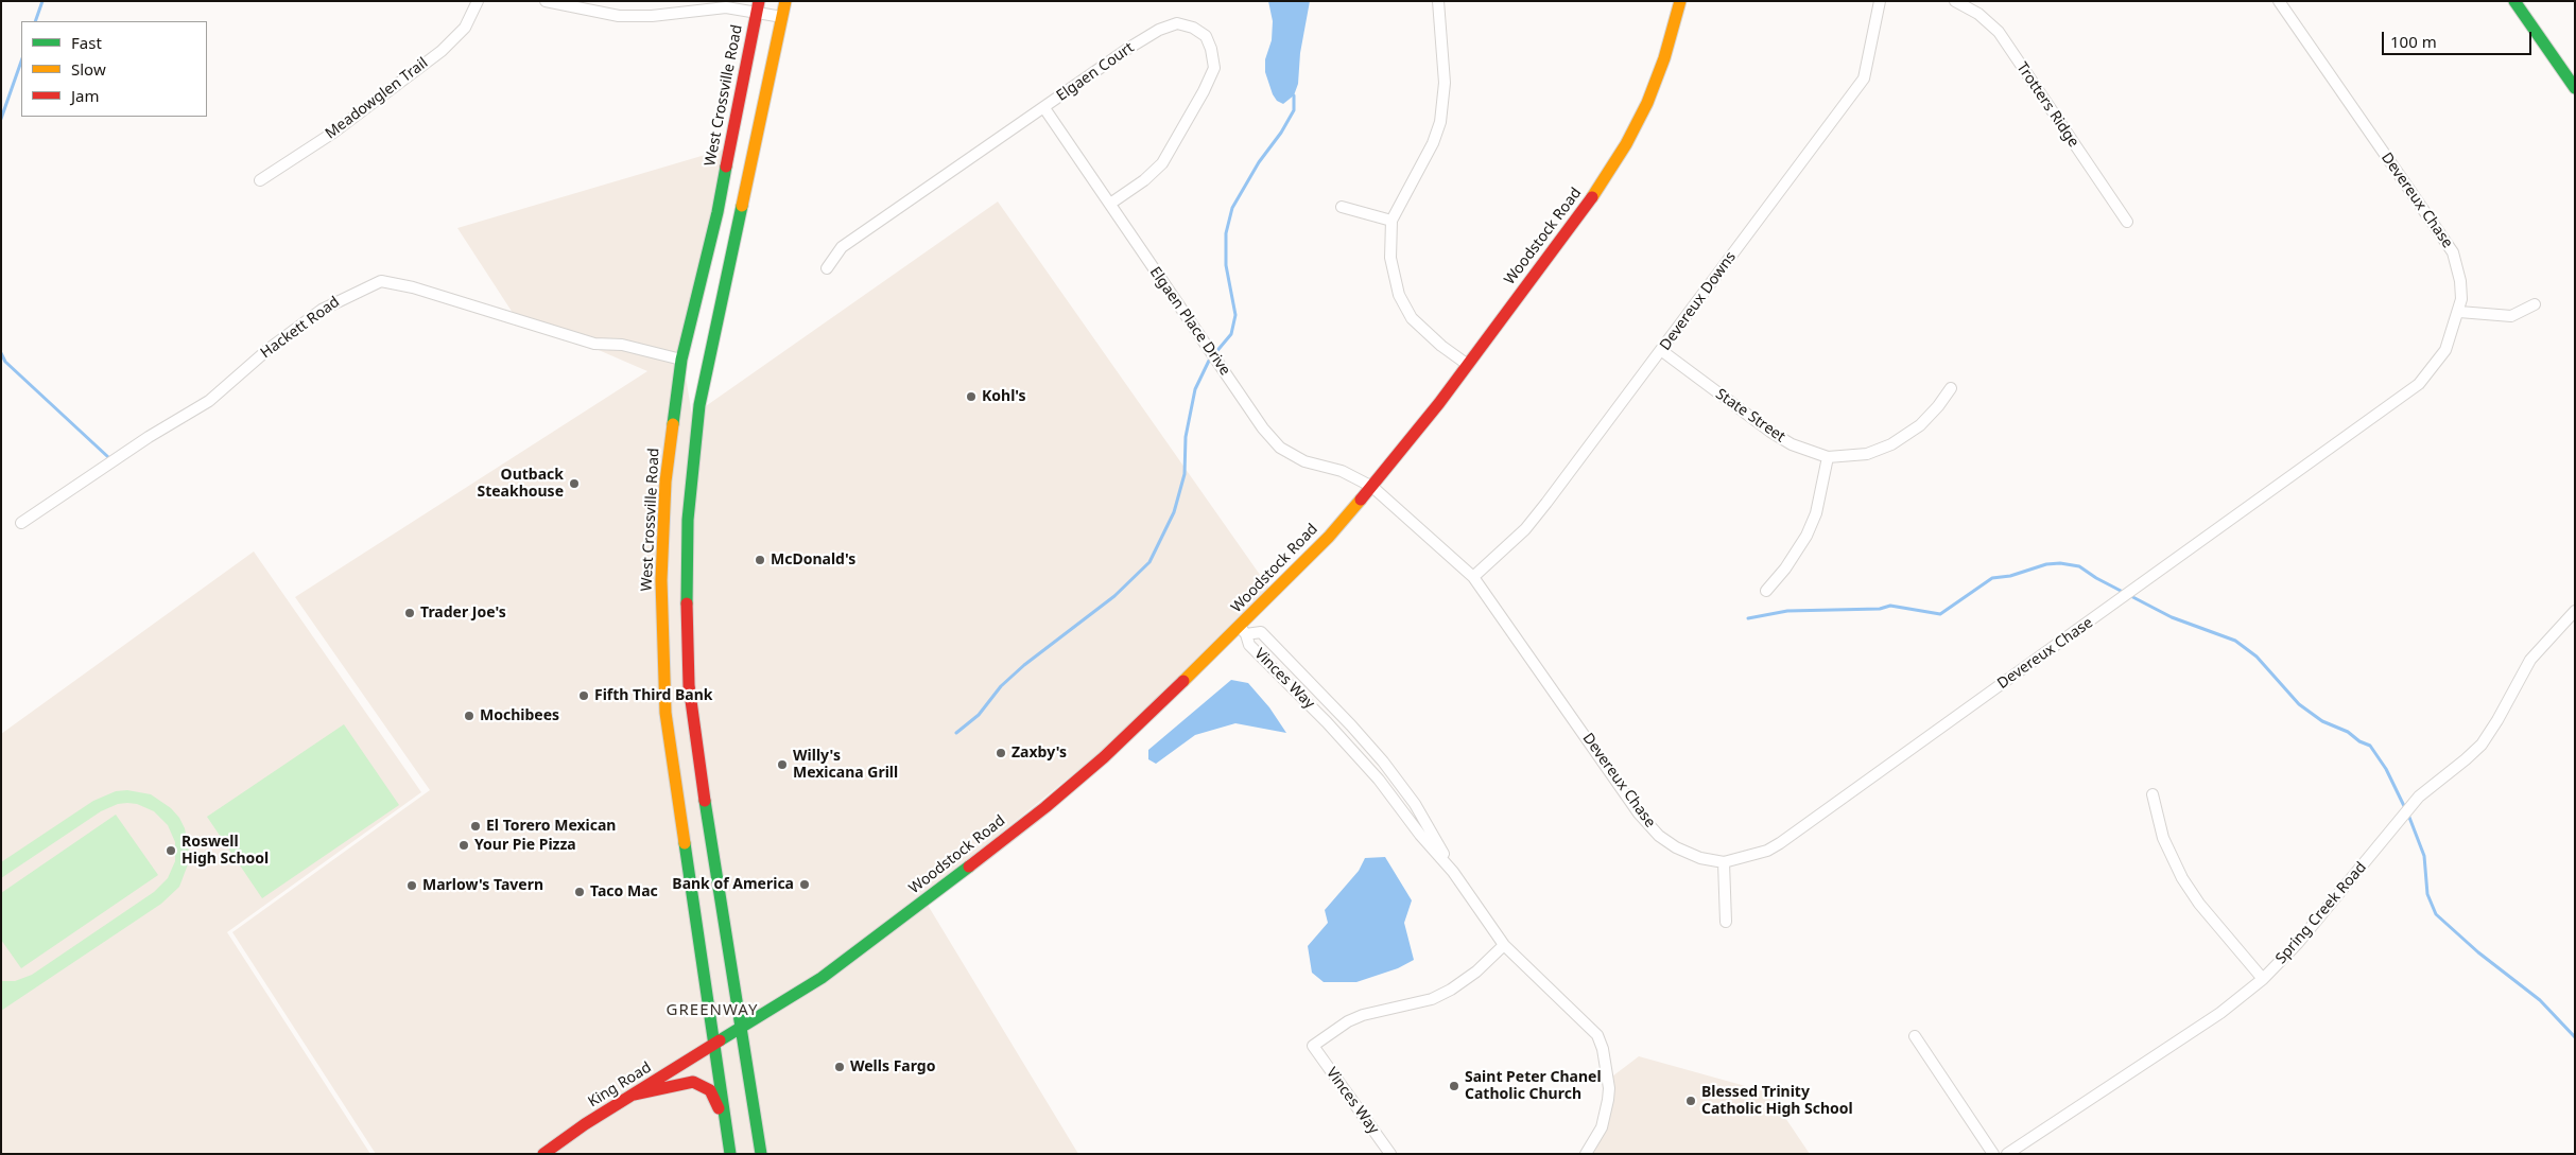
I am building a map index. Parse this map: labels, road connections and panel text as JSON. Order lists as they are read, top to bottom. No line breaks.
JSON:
{"streets":{"main road":["West Crossville Road","Woodstock Road","King Road"],"street":["Elgaen Court","Meadowglen Trail","Trotters Ridge","Devereux Chase","Devereux Downs","Elgaen Place Drive","Hackett Road","State Street","Vinces Way","Spring Creek Road"]},"crossings":[["Elgaen Court","Elgaen Place Drive"],["West Crossville Road","Woodstock Road"],["West Crossville Road","Hackett Road"],["West Crossville Road","King Road"],["Devereux Chase","Woodstock Road"],["Devereux Chase","Devereux Downs"],["Devereux Chase","Elgaen Place Drive"],["Woodstock Road","Elgaen Place Drive"],["Woodstock Road","Vinces Way"],["Woodstock Road","King Road"],["Devereux Downs","State Street"]],"districts":["GREENWAY"],"places":["Kohl's","Outback Steakhouse","McDonald's","Trader Joe's","Fifth Third Bank","Mochibees","Zaxby's","Willy's Mexicana Grill","El Torero Mexican","Your Pie Pizza","Roswell High School","Bank of America","Marlow's Tavern","Taco Mac","Wells Fargo","Saint Peter Chanel Catholic Church","Blessed Trinity Catholic High School"],"legend":["Fast","Slow","Jam"],"scale_bar":"100 m"}
